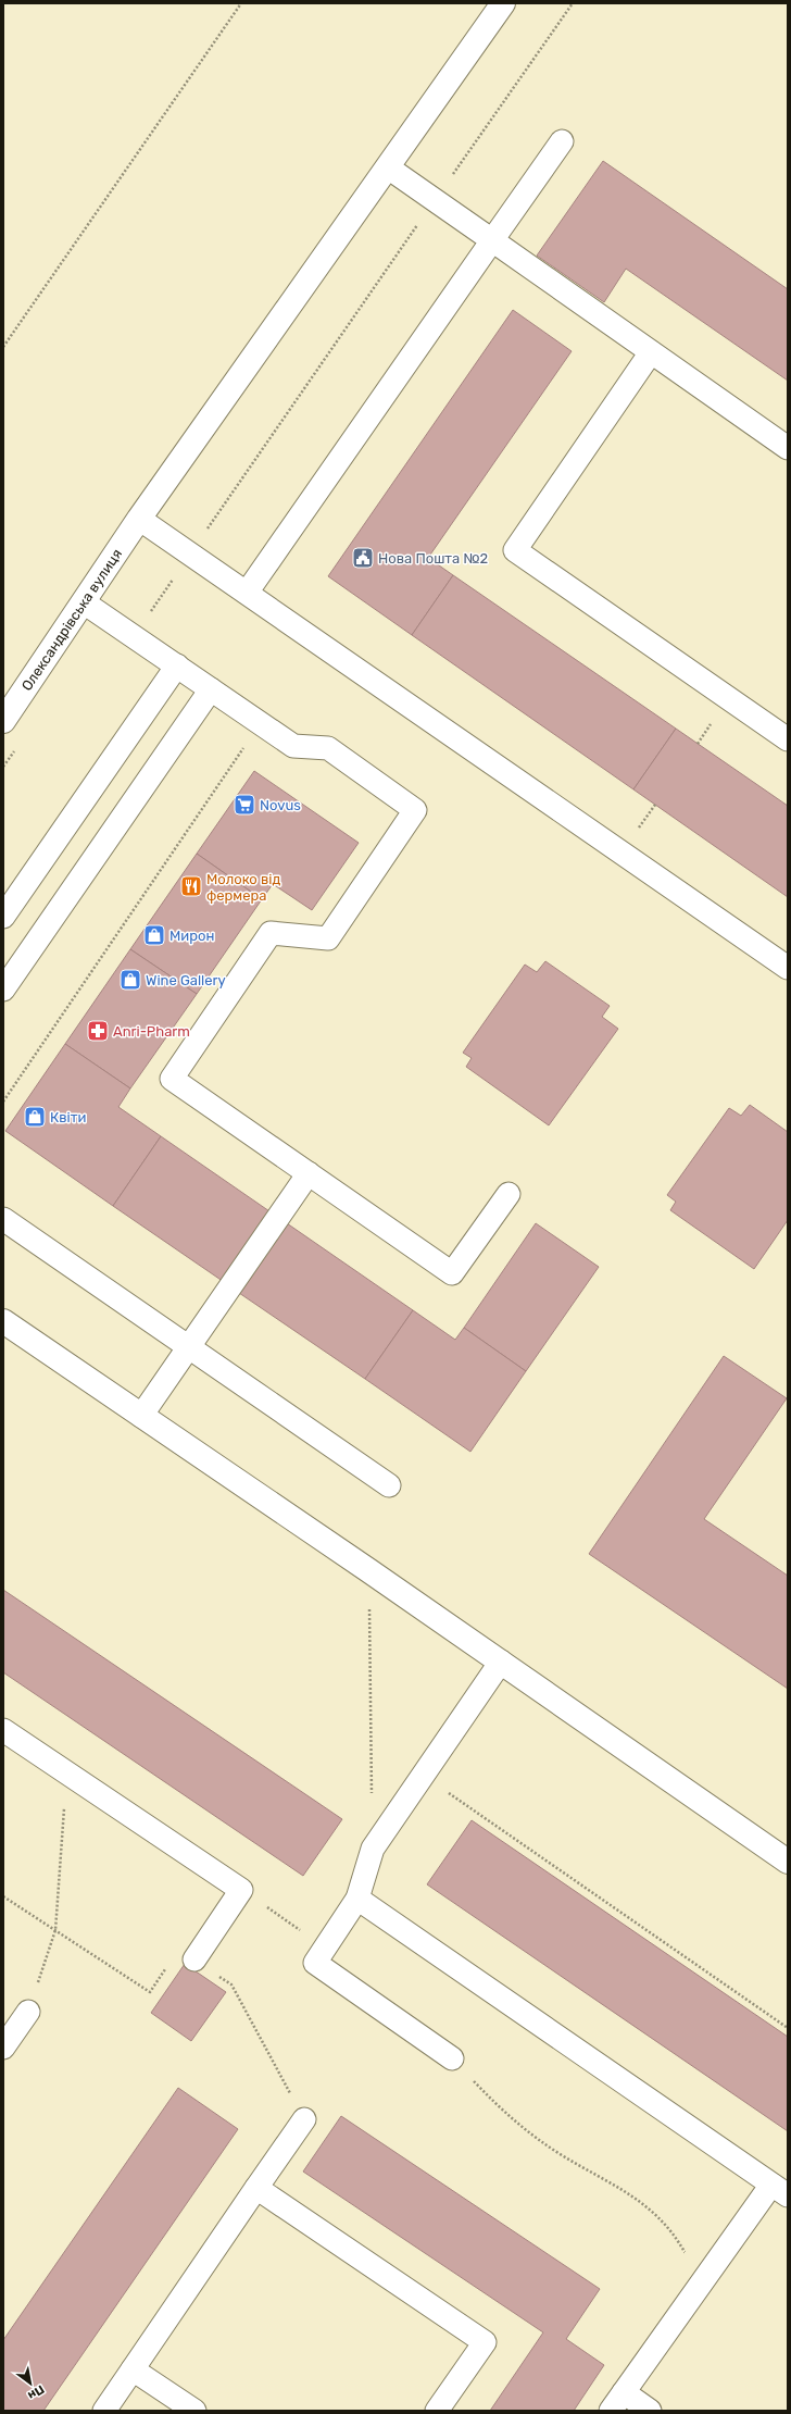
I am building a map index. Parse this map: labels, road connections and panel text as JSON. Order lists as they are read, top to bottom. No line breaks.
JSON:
{"streets":{"street":["Олександрівська вулиця"]},"places":{"public building":["Нова Пошта №2"],"supermarket":["Novus"],"restaurant":["Молоко від фермера"],"shop":["Мирон","Wine Gallery","Квіти"],"pharmacy":["Anri-Pharm"]},"north":"bottom right"}
